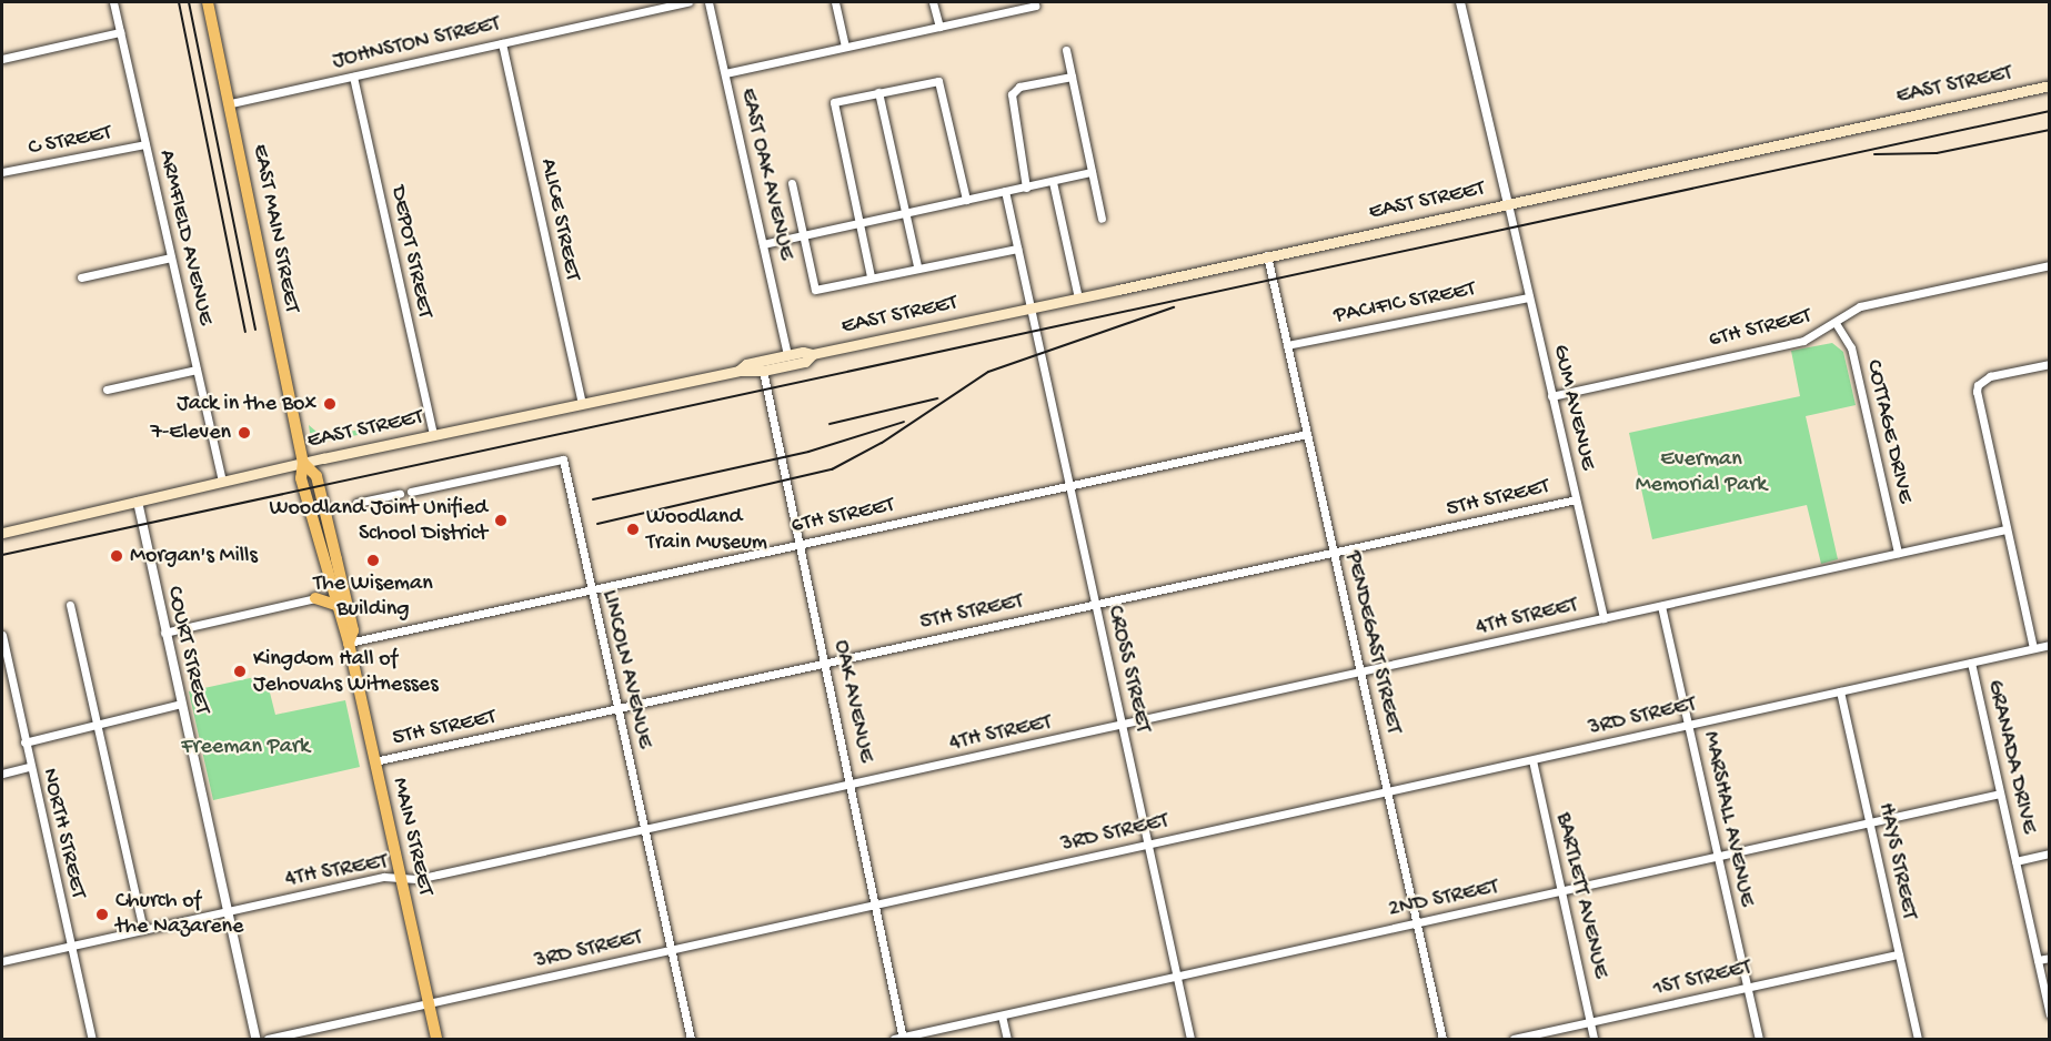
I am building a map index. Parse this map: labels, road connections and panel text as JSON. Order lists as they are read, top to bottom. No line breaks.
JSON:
{"streets":{"main road":["EAST STREET","EAST MAIN STREET","MAIN STREET"],"street":["JOHNSTON STREET","C STREET","EAST OAK AVENUE","ALICE STREET","ARMFIELD AVENUE","DEPOT STREET","PACIFIC STREET","6TH STREET","GUM AVENUE","COTTAGE DRIVE","5TH STREET","4TH STREET","PENDEGAST STREET","COURT STREET","LINCOLN AVENUE","CROSS STREET","OAK AVENUE","3RD STREET","GRANADA DRIVE","MARSHALL AVENUE","NORTH STREET","HAYS STREET","BARTLETT AVENUE","2ND STREET","1ST STREET"]},"crossings":[["JOHNSTON STREET","ALICE STREET"],["JOHNSTON STREET","EAST MAIN STREET"],["JOHNSTON STREET","DEPOT STREET"],["EAST STREET","EAST OAK AVENUE"],["EAST STREET","ALICE STREET"],["EAST STREET","EAST MAIN STREET"],["EAST STREET","ARMFIELD AVENUE"],["EAST STREET","DEPOT STREET"],["EAST STREET","GUM AVENUE"],["EAST STREET","PENDEGAST STREET"],["EAST STREET","COURT STREET"],["EAST STREET","CROSS STREET"],["EAST STREET","OAK AVENUE"],["EAST STREET","MAIN STREET"],["C STREET","ARMFIELD AVENUE"],["EAST MAIN STREET","MAIN STREET"],["PACIFIC STREET","GUM AVENUE"],["PACIFIC STREET","PENDEGAST STREET"],["6TH STREET","GUM AVENUE"],["6TH STREET","COTTAGE DRIVE"],["6TH STREET","PENDEGAST STREET"],["6TH STREET","LINCOLN AVENUE"],["6TH STREET","CROSS STREET"],["6TH STREET","OAK AVENUE"],["6TH STREET","MAIN STREET"],["GUM AVENUE","5TH STREET"],["GUM AVENUE","4TH STREET"],["COTTAGE DRIVE","4TH STREET"],["5TH STREET","PENDEGAST STREET"],["5TH STREET","LINCOLN AVENUE"],["5TH STREET","CROSS STREET"],["5TH STREET","OAK AVENUE"],["5TH STREET","MAIN STREET"],["4TH STREET","PENDEGAST STREET"],["4TH STREET","COURT STREET"],["4TH STREET","LINCOLN AVENUE"],["4TH STREET","CROSS STREET"],["4TH STREET","OAK AVENUE"],["4TH STREET","MARSHALL AVENUE"],["4TH STREET","NORTH STREET"],["4TH STREET","MAIN STREET"],["PENDEGAST STREET","3RD STREET"],["PENDEGAST STREET","2ND STREET"],["LINCOLN AVENUE","3RD STREET"],["CROSS STREET","3RD STREET"],["CROSS STREET","2ND STREET"],["OAK AVENUE","3RD STREET"],["OAK AVENUE","2ND STREET"],["3RD STREET","GRANADA DRIVE"],["3RD STREET","MARSHALL AVENUE"],["3RD STREET","MAIN STREET"],["3RD STREET","HAYS STREET"],["3RD STREET","BARTLETT AVENUE"],["GRANADA DRIVE","2ND STREET"],["MARSHALL AVENUE","2ND STREET"],["MARSHALL AVENUE","1ST STREET"],["HAYS STREET","2ND STREET"],["HAYS STREET","1ST STREET"],["BARTLETT AVENUE","2ND STREET"],["BARTLETT AVENUE","1ST STREET"]],"parks":["Everman Memorial Park","Freeman Park"],"places":["Jack in the Box","7-Eleven","Woodland Joint Unified School District","Woodland Train Museum","Morgan's Mills","The Wiseman Building","Kingdom Hall of Jehovahs Witnesses","Church of the Nazarene"]}
